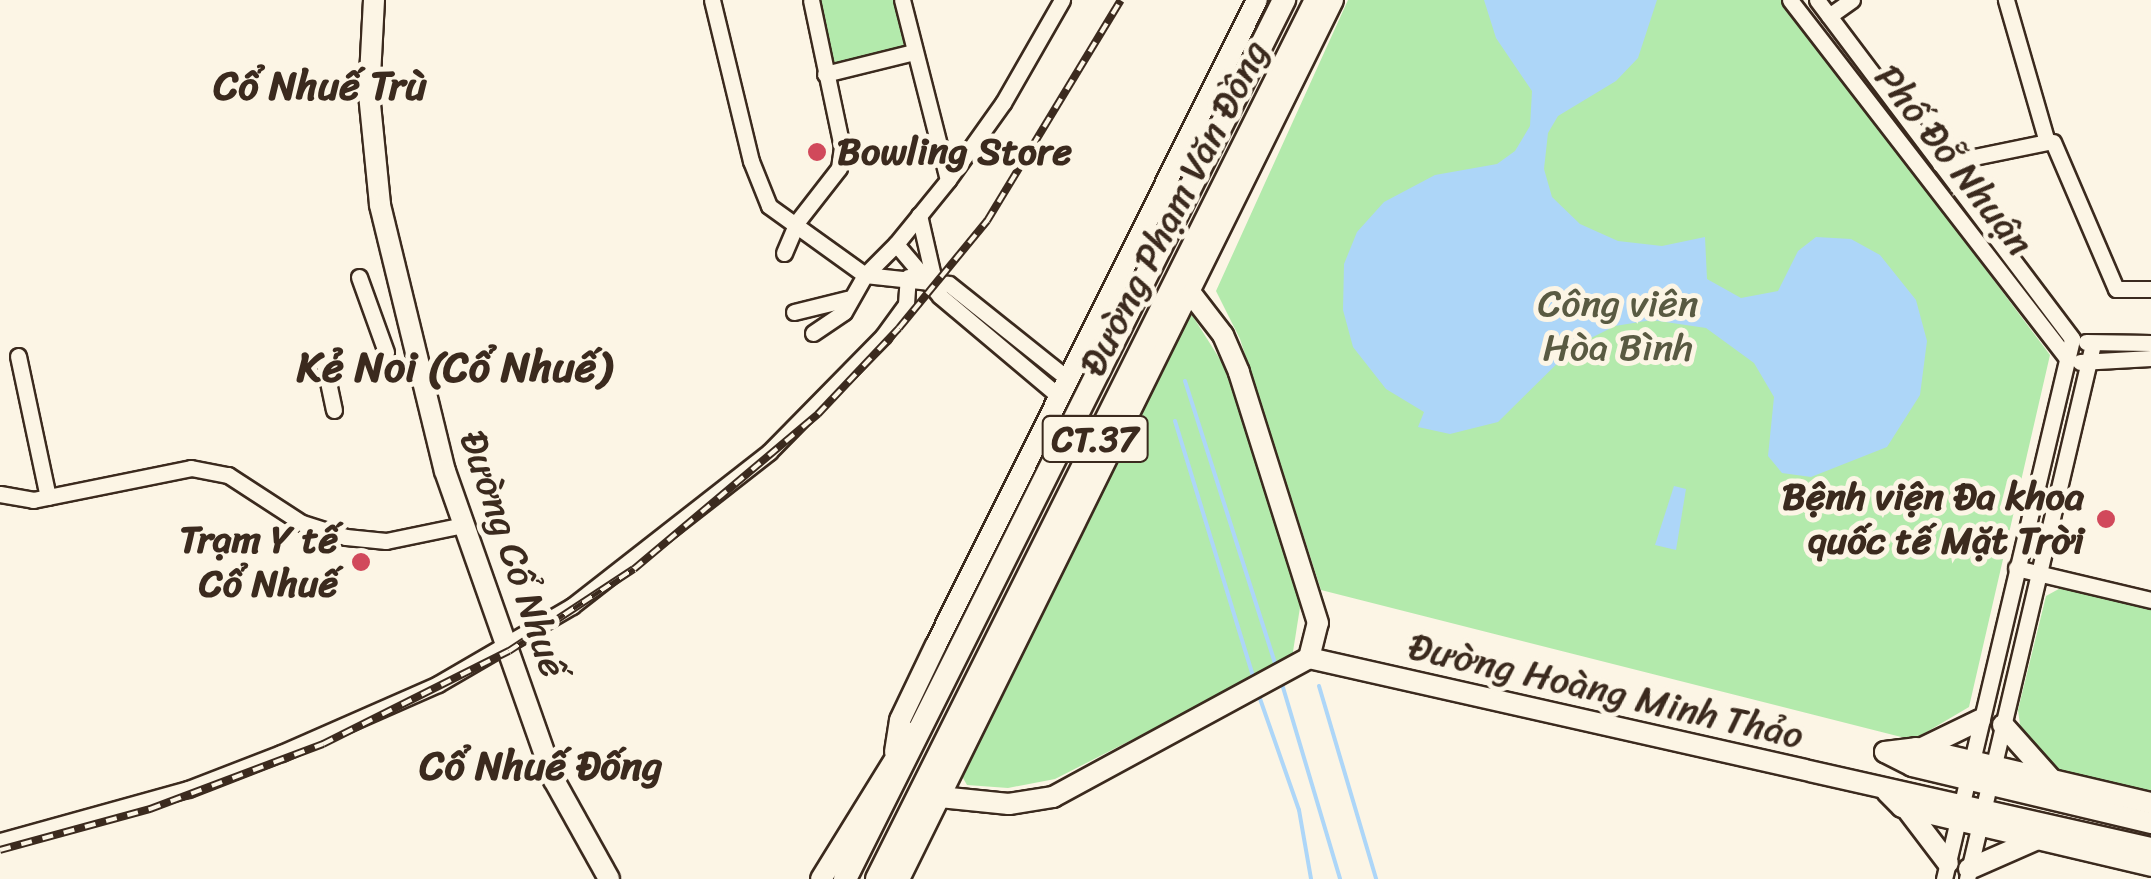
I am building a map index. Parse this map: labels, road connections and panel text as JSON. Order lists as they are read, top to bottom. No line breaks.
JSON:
{"streets":{"highway":["CT.37"],"main road":["Đường Phạm Văn Đồng","Đường Cổ Nhuế","Đường Hoàng Minh Thảo"],"street":["Phố Đỗ Nhuận"]},"districts":["Cổ Nhuế Trù","Kẻ Noi (Cổ Nhuế)","Cổ Nhuế Đống"],"parks":["Công viên Hòa Bình"],"places":["Bowling Store","Bệnh viện Đa khoa quốc tế Mặt Trời","Trạm Y tế Cổ Nhuế"]}
